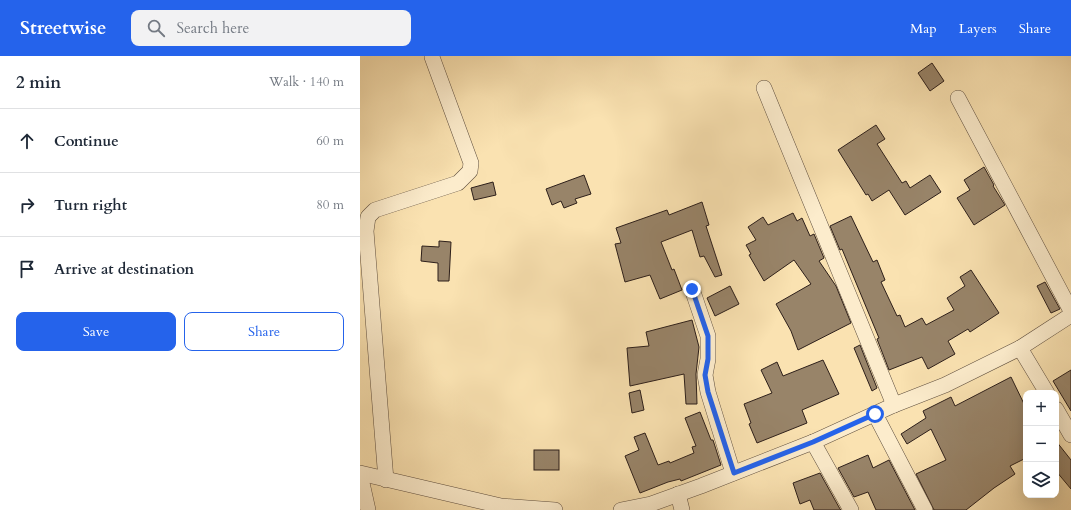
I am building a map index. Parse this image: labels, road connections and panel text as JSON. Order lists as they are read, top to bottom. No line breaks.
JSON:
{"page":{"header":"Streetwise","search":"Search here","nav":["Map","Layers","Share"],"heading":["2 min","Walk · 140 m"],"list":[["Continue","60 m"],["Turn right","80 m"],"Arrive at destination"],"buttons":["Save","Share"],"map_buttons":["+","−"]}}
